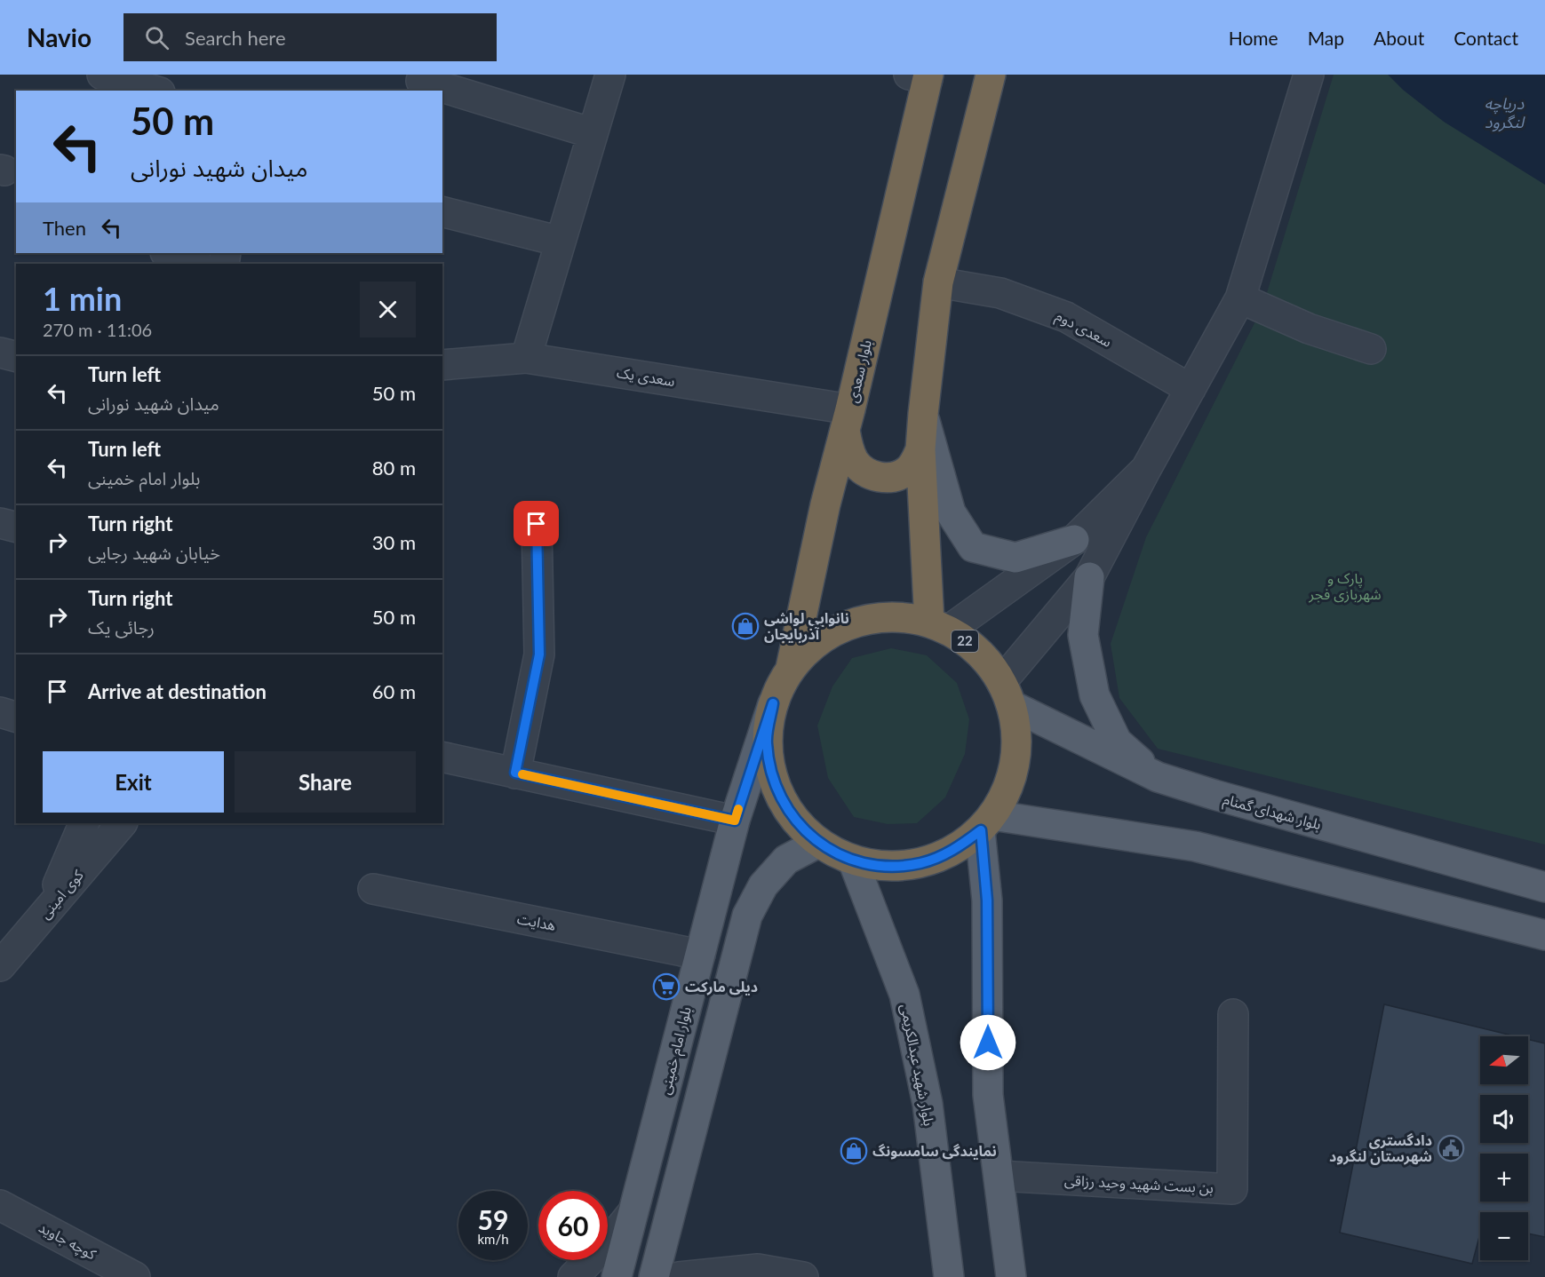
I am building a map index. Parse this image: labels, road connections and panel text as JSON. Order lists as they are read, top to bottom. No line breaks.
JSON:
{"streets":{"highway":["بلوار سعدی","22"],"main road":["بلوار شهدای گمنام","بلوار امام خمینی","بلوار شهید عبدالکریمی"],"street":["سعدی دوم","سعدی یک","کوی امینی","هدایت","بن بست شهید وحید رزاقی","کوچه جاوید"]},"crossings":[["بلوار سعدی","سعدی یک"],["بلوار سعدی","22"],["22","بلوار شهدای گمنام"],["22","بلوار امام خمینی"],["22","بلوار شهید عبدالکریمی"],["هدایت","بلوار امام خمینی"]],"water":["دریاچه لنگرود"],"parks":["پارک و شهربازی فجر"],"places":{"shop":["نانوایی لواشی آذربایجان","نمایندگی سامسونگ"],"supermarket":["دیلی مارکت"],"public building":["دادگستری شهرستان لنگرود"]},"north":"left","page":{"header":"Navio","search":"Search here","nav":["Home","Map","About","Contact"],"turn":["50 m","میدان شهید نورانی"],"then":"Then","heading":["1 min","270 m · 11:06"],"list":[{"name":"Turn left","note":"میدان شهید نورانی","value":"50 m"},{"name":"Turn left","note":"بلوار امام خمینی","value":"80 m"},{"name":"Turn right","note":"خیابان شهید رجایی","value":"30 m"},{"name":"Turn right","note":"رجائی یک","value":"50 m"},{"name":"Arrive at destination","value":"60 m"}],"buttons":["Exit","Share"],"map_buttons":["+","−"],"speed":"59 km/h","limit":"60"}}
